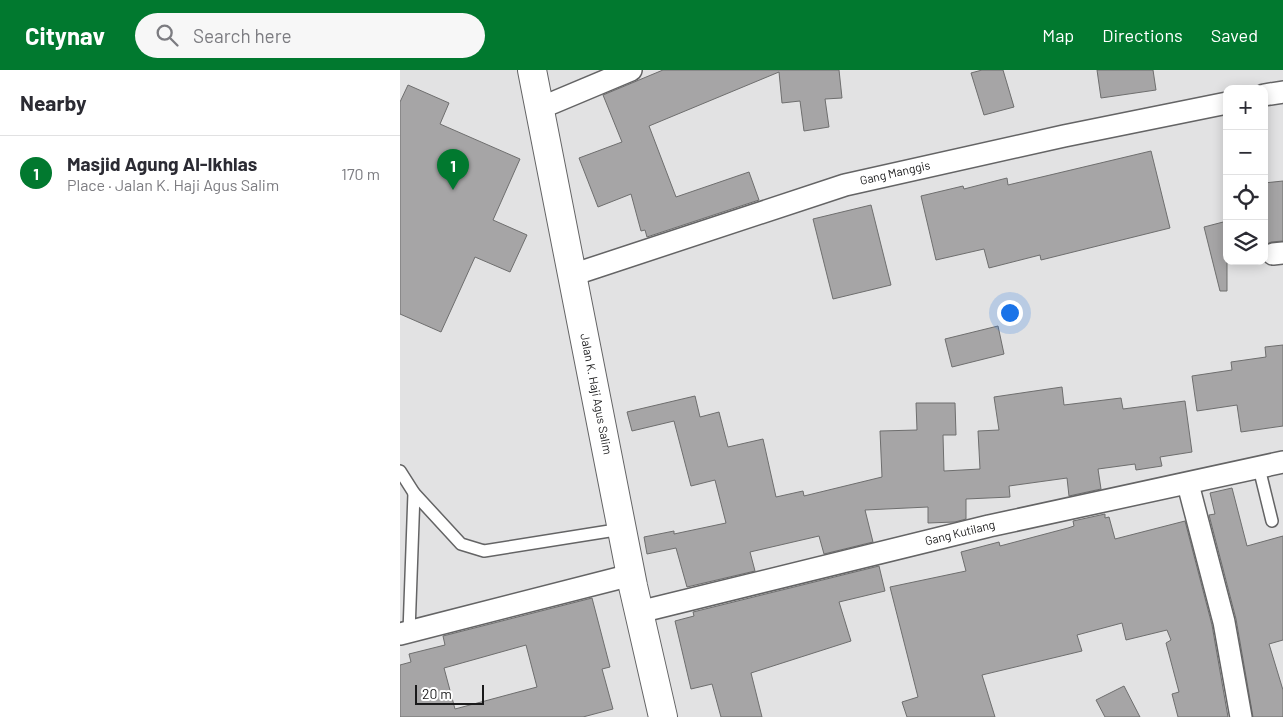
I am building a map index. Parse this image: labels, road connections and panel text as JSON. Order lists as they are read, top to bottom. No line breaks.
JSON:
{"streets":{"street":["Gang Manggis","Jalan K. Haji Agus Salim","Gang Kutilang"]},"crossings":[["Gang Manggis","Jalan K. Haji Agus Salim"],["Jalan K. Haji Agus Salim","Gang Kutilang"]],"scale_bar":"20 m","page":{"header":"Citynav","search":"Search here","nav":["Map","Directions","Saved"],"heading":"Nearby","map_buttons":["+","−"],"list":[{"mark":"1","name":"Masjid Agung Al-Ikhlas","note":"Place · Jalan K. Haji Agus Salim","value":"170 m"}],"pins":"1","scale":"20 m"}}
